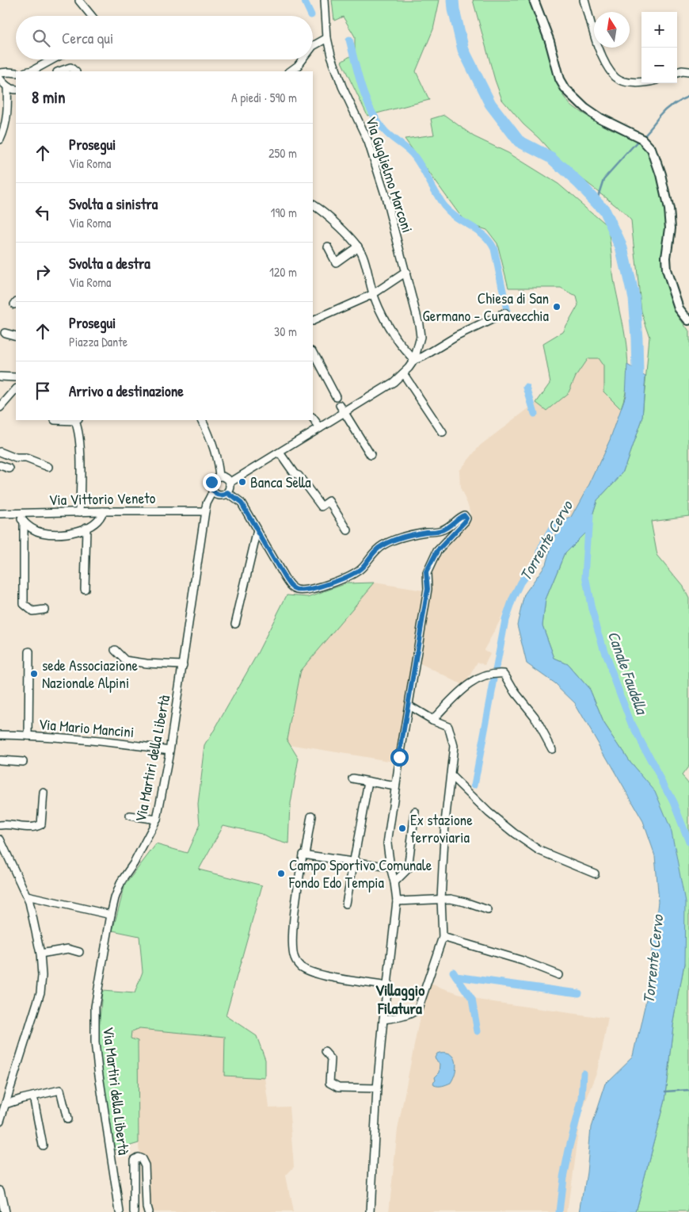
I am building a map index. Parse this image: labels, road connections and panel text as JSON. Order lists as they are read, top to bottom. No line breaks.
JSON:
{"streets":{"street":["Via Guglielmo Marconi","Via Vittorio Veneto","Via Mario Mancini","Via Martiri della Libertà"]},"crossings":[["Via Vittorio Veneto","Via Martiri della Libertà"],["Via Mario Mancini","Via Martiri della Libertà"]],"districts":["Villaggio Filatura"],"water":["Torrente Cervo","Canale Faudella"],"places":["Chiesa di San Germano - Curavecchia","Banca Sella","sede Associazione Nazionale Alpini","Ex stazione ferroviaria","Campo Sportivo Comunale Fondo Edo Tempia"],"north":"top","page":{"map_buttons":["+","−"],"search":"Cerca qui","heading":["8 min","A piedi · 590 m"],"list":[["Prosegui","Via Roma","250 m"],["Svolta a sinistra","Via Roma","190 m"],["Svolta a destra","Via Roma","120 m"],["Prosegui","Piazza Dante","30 m"],"Arrivo a destinazione"]}}
